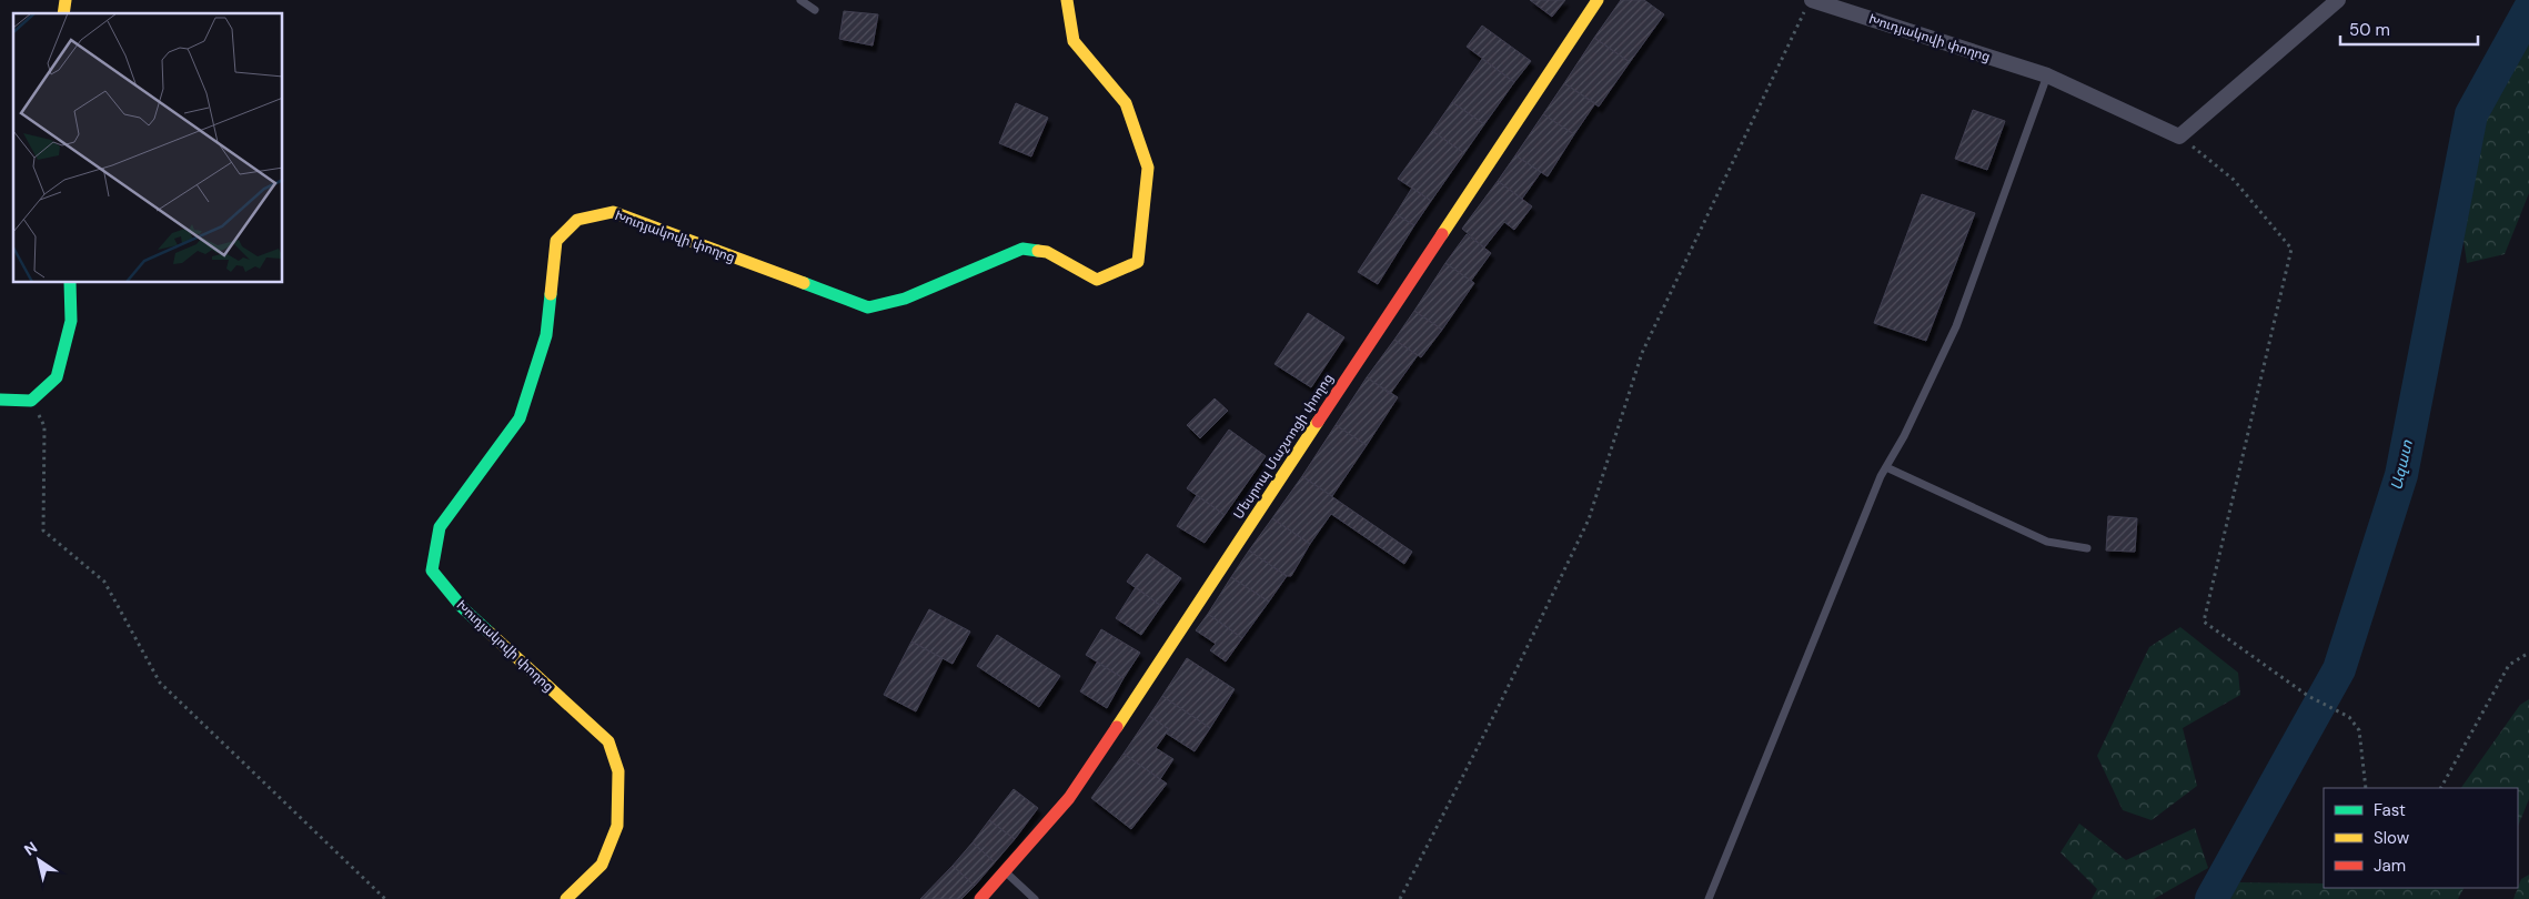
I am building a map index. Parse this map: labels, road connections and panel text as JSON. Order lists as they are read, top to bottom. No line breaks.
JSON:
{"streets":{"street":["Խուդյակովի փողոց","Մեսրոպ Մաշտոցի փողոց"]},"water":["Ազատ"],"legend":["Fast","Slow","Jam"],"scale_bar":"50 m","north":"top left"}
